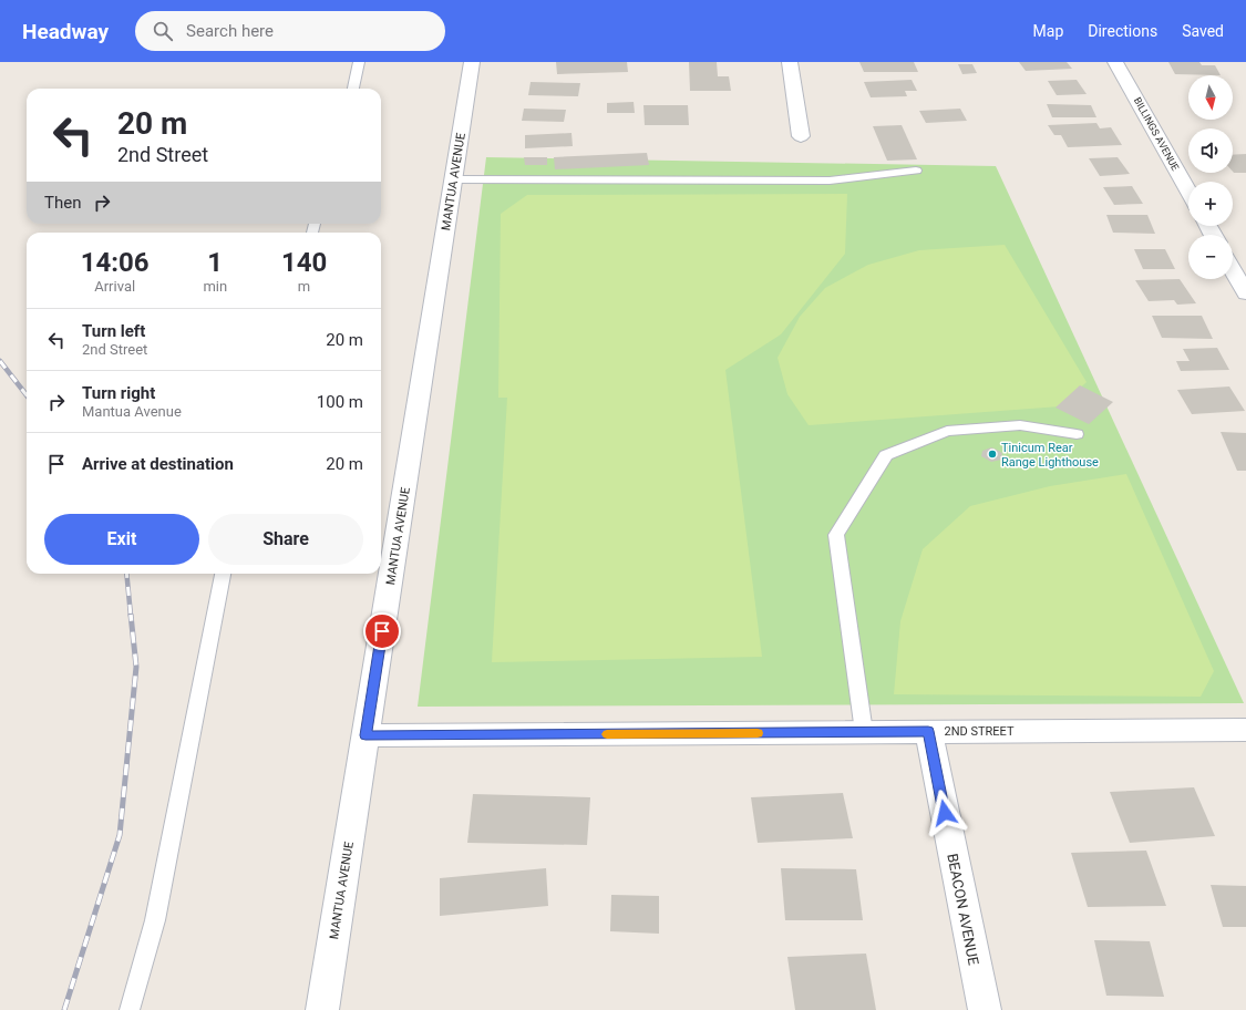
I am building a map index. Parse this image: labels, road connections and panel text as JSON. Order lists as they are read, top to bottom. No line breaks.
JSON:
{"streets":{"street":["BILLINGS AVENUE","MANTUA AVENUE","2ND STREET","BEACON AVENUE"]},"crossings":[["MANTUA AVENUE","2ND STREET"],["2ND STREET","BEACON AVENUE"]],"places":["Tinicum Rear Range Lighthouse"],"north":"bottom","page":{"header":"Headway","search":"Search here","nav":["Map","Directions","Saved"],"map_buttons":["+","−"],"turn":["20 m","2nd Street"],"then":"Then","eta":["14:06","Arrival","1","min","140","m"],"list":[{"name":"Turn left","note":"2nd Street","value":"20 m"},{"name":"Turn right","note":"Mantua Avenue","value":"100 m"},{"name":"Arrive at destination","value":"20 m"}],"buttons":["Exit","Share"]}}
